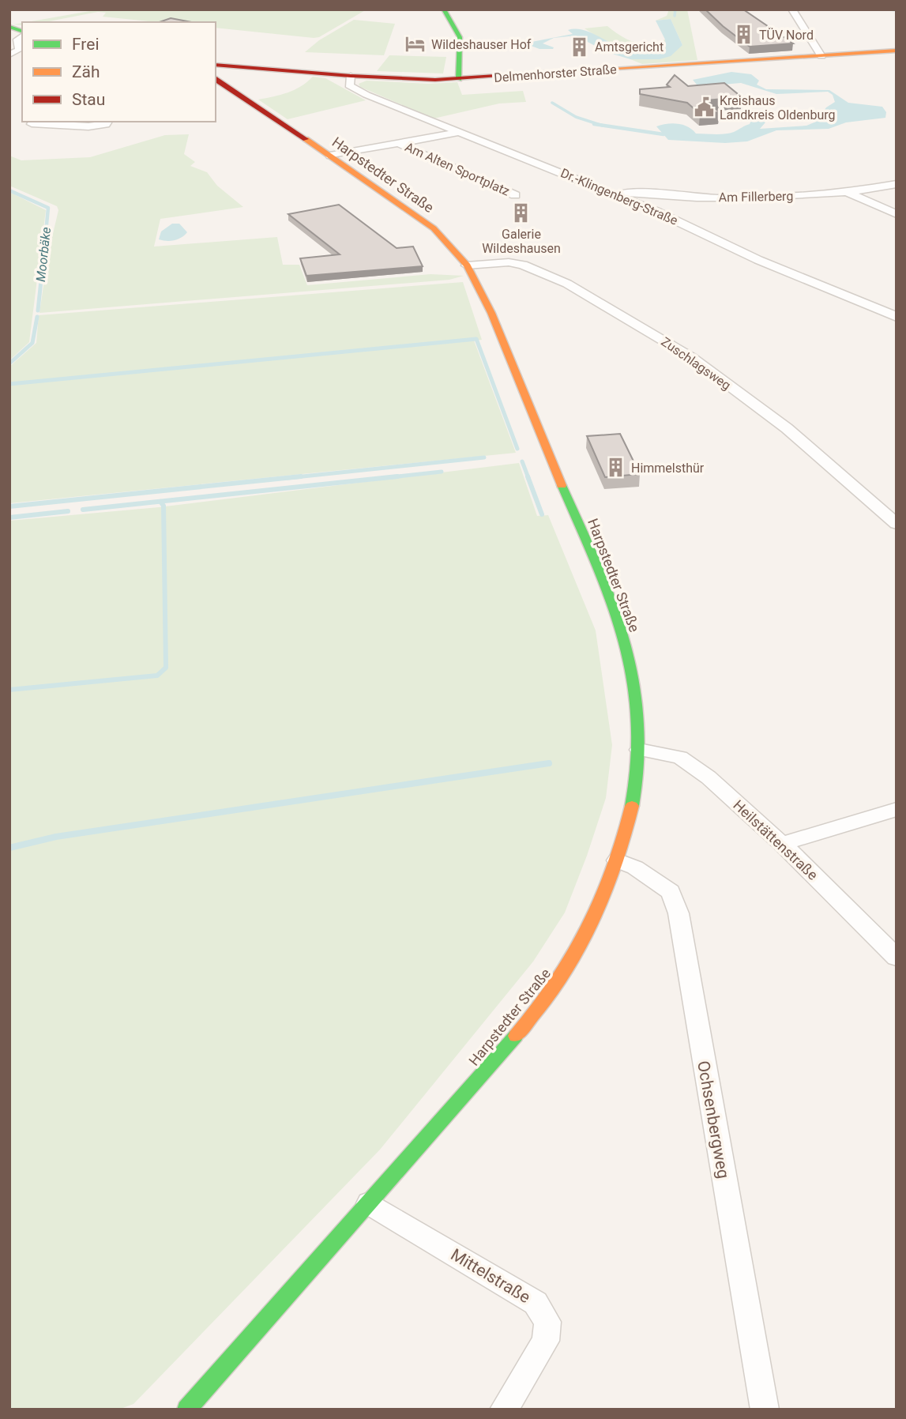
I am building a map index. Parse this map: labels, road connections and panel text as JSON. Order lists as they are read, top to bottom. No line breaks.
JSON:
{"streets":{"main road":["Delmenhorster Straße","Harpstedter Straße"],"street":["Am Alten Sportplatz","Dr.-Klingenberg-Straße","Am Fillerberg","Zuschlagsweg","Heilstättenstraße","Ochsenbergweg","Mittelstraße"]},"crossings":[["Delmenhorster Straße","Dr.-Klingenberg-Straße"],["Am Alten Sportplatz","Harpstedter Straße"],["Am Alten Sportplatz","Dr.-Klingenberg-Straße"],["Harpstedter Straße","Zuschlagsweg"],["Harpstedter Straße","Heilstättenstraße"],["Harpstedter Straße","Ochsenbergweg"],["Harpstedter Straße","Mittelstraße"],["Dr.-Klingenberg-Straße","Am Fillerberg"]],"water":["Moorbäke"],"places":{"building":["TÜV Nord","Amtsgericht","Galerie Wildeshausen","Himmelsthür"],"hotel":["Wildeshauser Hof"],"public building":["Kreishaus Landkreis Oldenburg"]},"legend":["Frei","Zäh","Stau"]}
